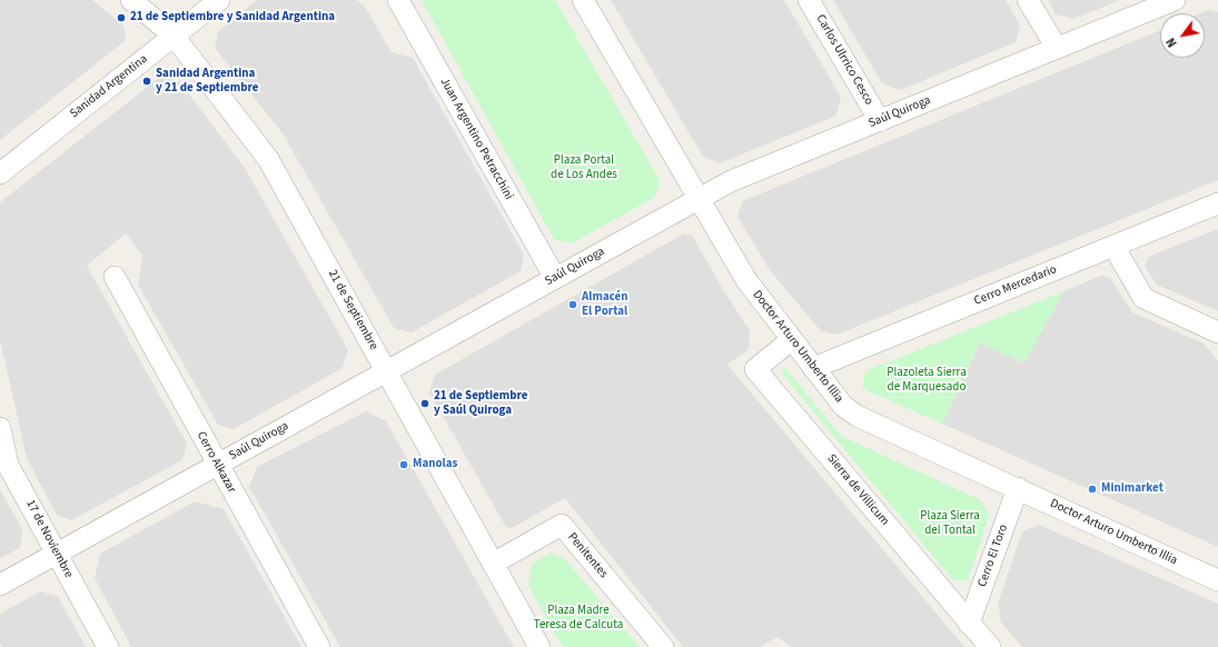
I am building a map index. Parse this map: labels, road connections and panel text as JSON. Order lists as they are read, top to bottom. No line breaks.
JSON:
{"streets":{"street":["Carlos Ulrrico Cesco","Sanidad Argentina","Saúl Quiroga","Juan Argentino Petracchini","Cerro Mercedario","21 de Septiembre","Doctor Arturo Umberto Illia","Cerro Alkazar","Sierra de Villicum","17 de Noviembre","Penitentes","Cerro El Toro"]},"crossings":[["Carlos Ulrrico Cesco","Saúl Quiroga"],["Sanidad Argentina","21 de Septiembre"],["Saúl Quiroga","Juan Argentino Petracchini"],["Saúl Quiroga","21 de Septiembre"],["Saúl Quiroga","Doctor Arturo Umberto Illia"],["Saúl Quiroga","Cerro Alkazar"],["Saúl Quiroga","17 de Noviembre"],["Cerro Mercedario","Doctor Arturo Umberto Illia"],["21 de Septiembre","Penitentes"],["Doctor Arturo Umberto Illia","Sierra de Villicum"],["Doctor Arturo Umberto Illia","Cerro El Toro"],["Sierra de Villicum","Cerro El Toro"]],"parks":["Plaza Portal de Los Andes","Plazoleta Sierra de Marquesado","Plaza Sierra del Tontal","Plaza Madre Teresa de Calcuta"],"places":["21 de Septiembre y Sanidad Argentina","Sanidad Argentina y 21 de Septiembre","Almacén El Portal","21 de Septiembre y Saúl Quiroga","Manolas","Minimarket"],"north":"bottom left"}
